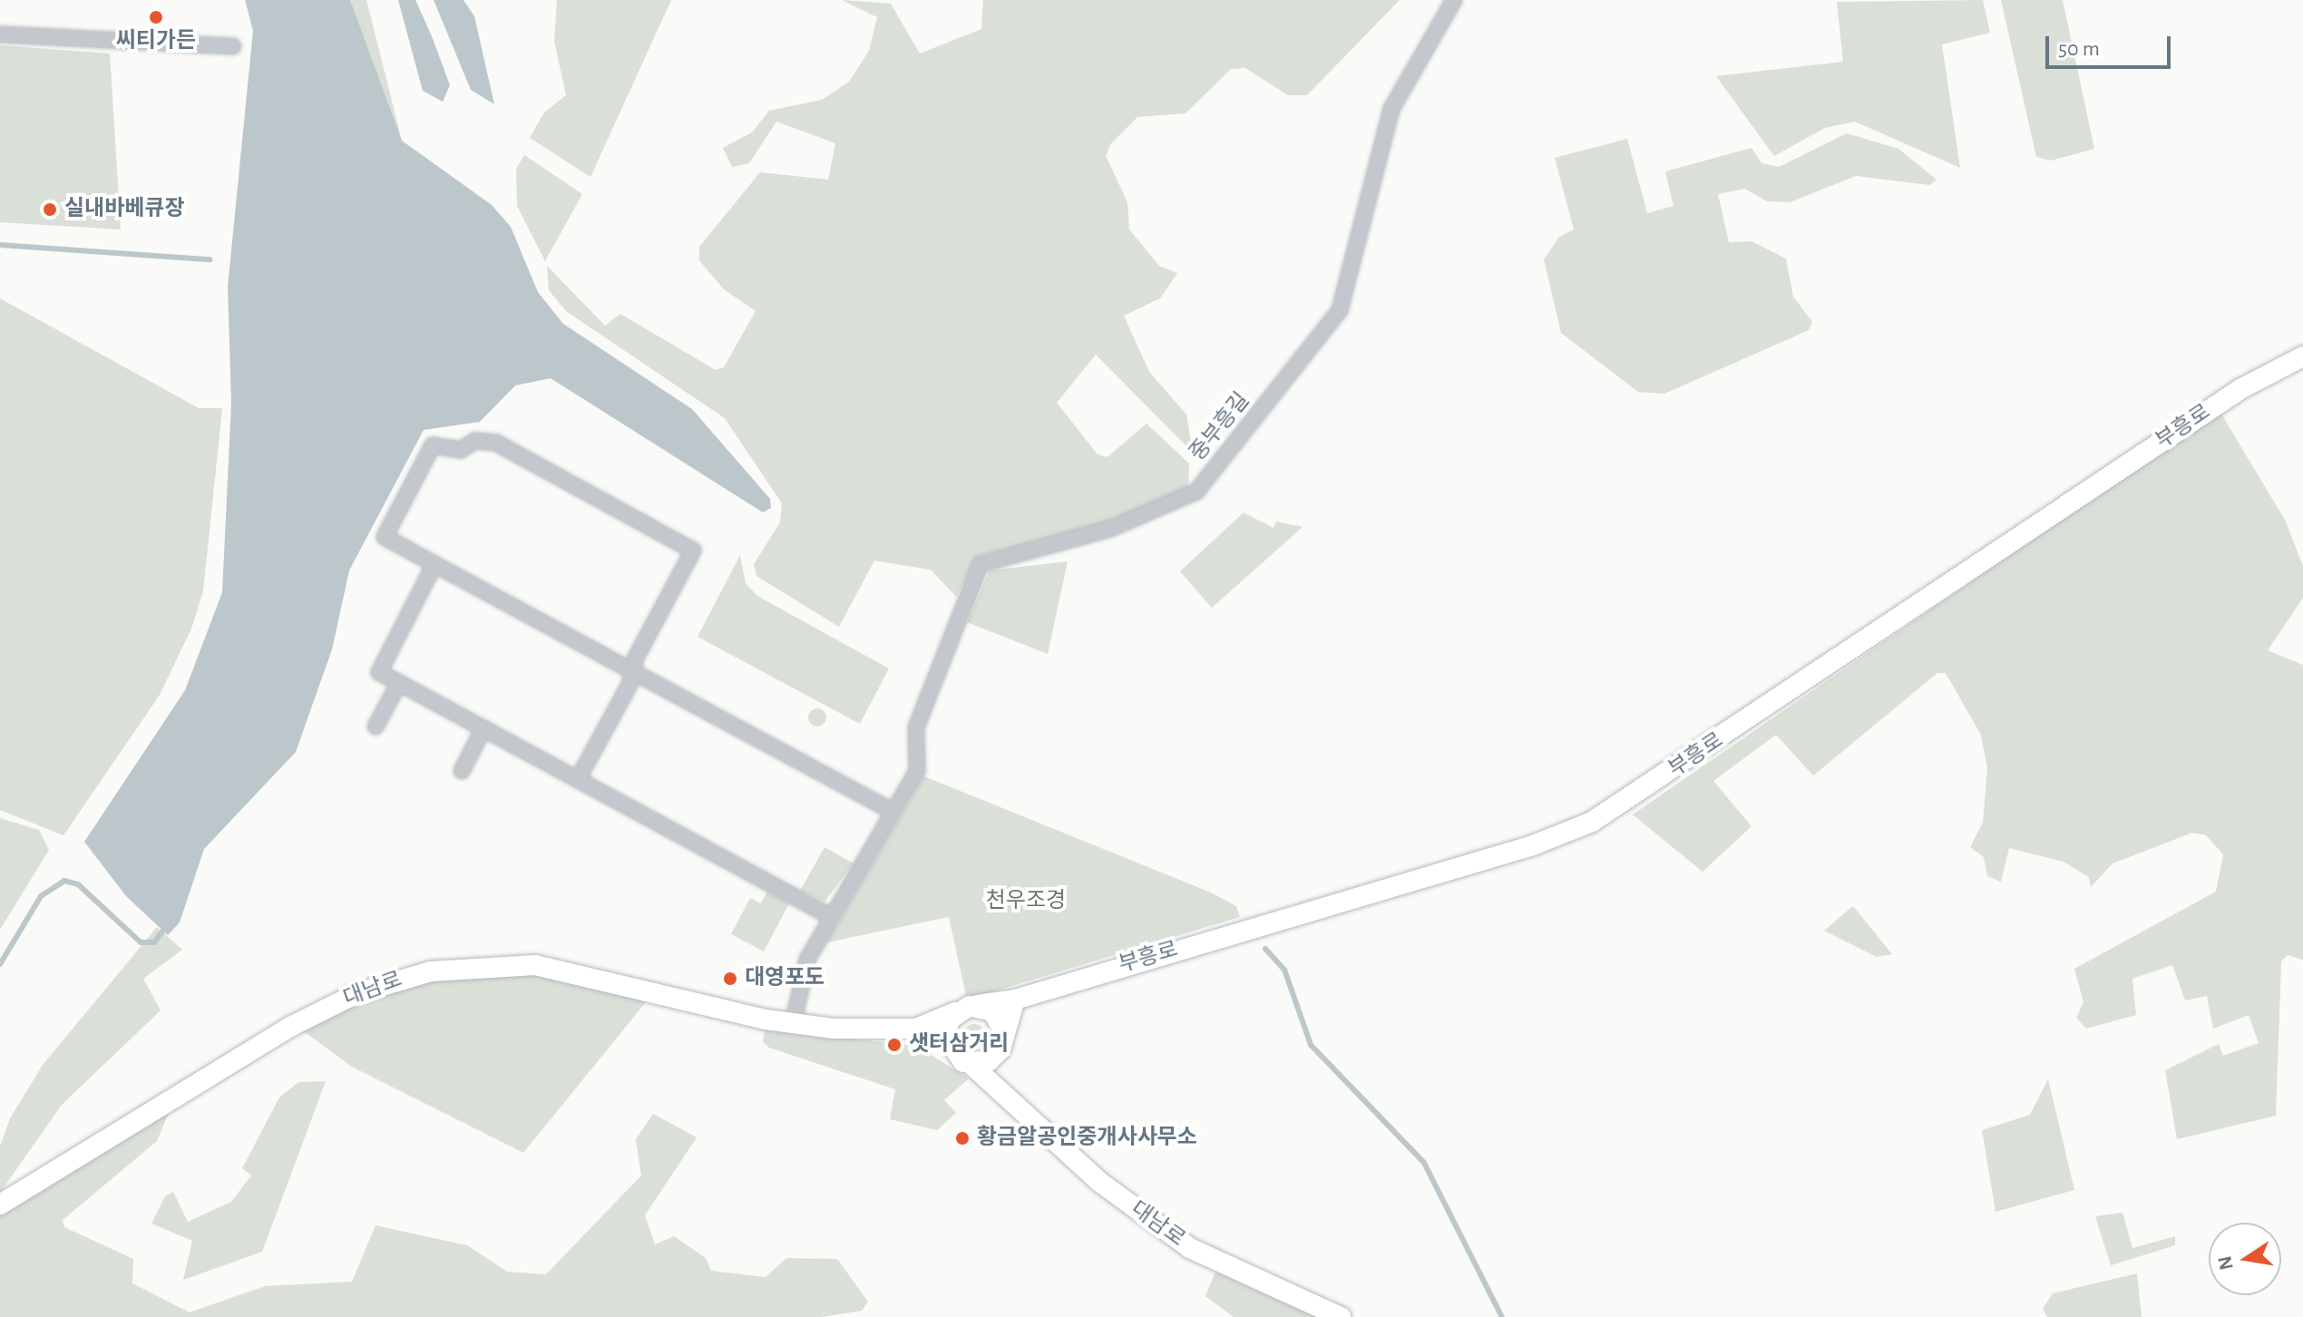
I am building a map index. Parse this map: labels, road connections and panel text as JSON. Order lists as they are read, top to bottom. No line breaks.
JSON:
{"streets":{"street":["중부흥길","부흥로","대남로"]},"crossings":[["부흥로","대남로"]],"parks":["천우조경"],"places":["씨티가든","실내바베큐장","대영포도","샛터삼거리","황금알공인중개사사무소"],"scale_bar":"50 m","north":"left"}
